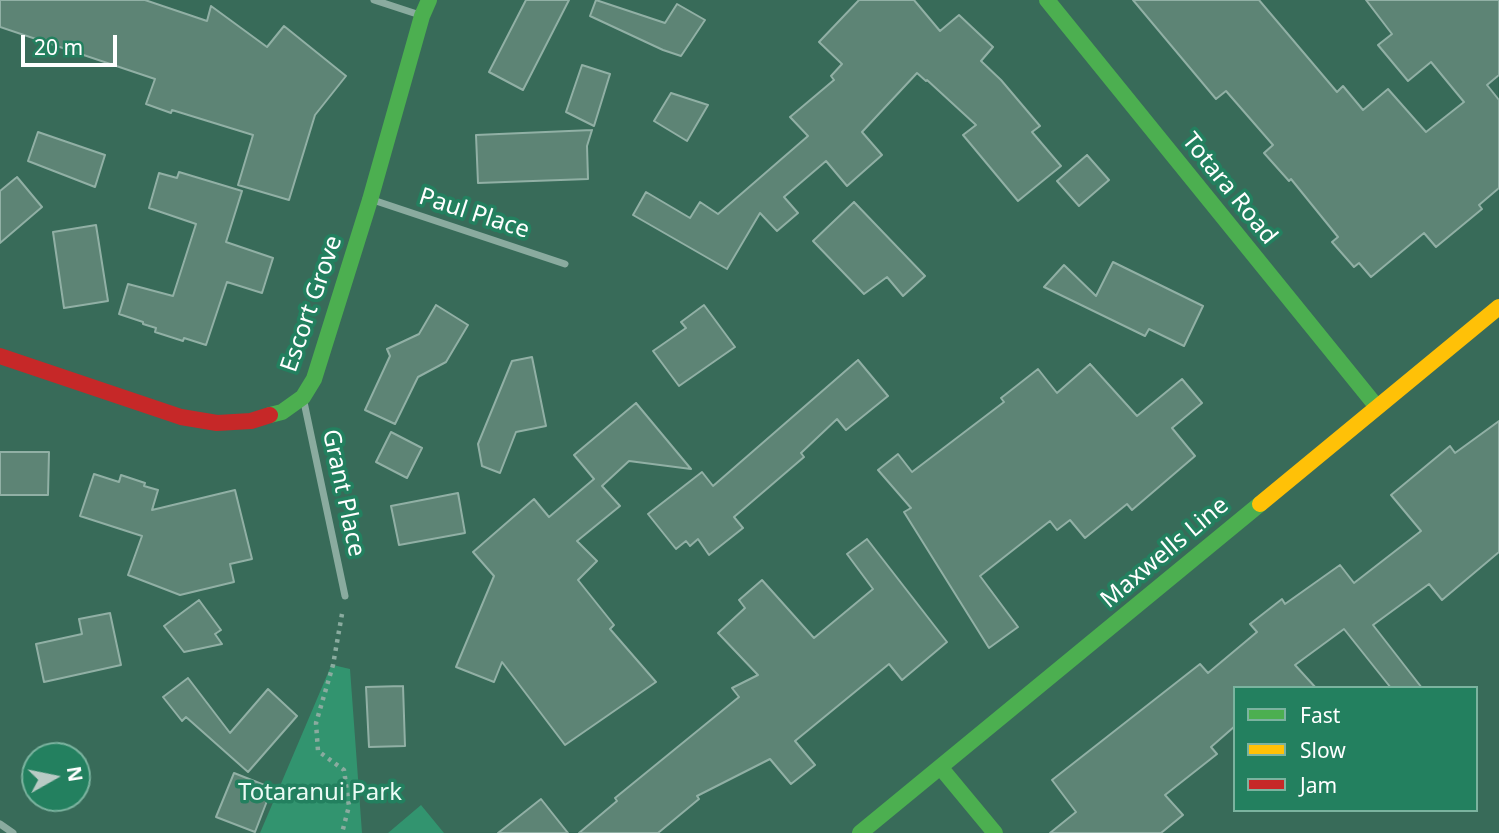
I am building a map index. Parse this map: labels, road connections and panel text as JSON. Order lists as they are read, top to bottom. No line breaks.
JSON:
{"streets":{"street":["Totara Road","Paul Place","Escort Grove","Grant Place","Maxwells Line"]},"crossings":[["Totara Road","Maxwells Line"],["Paul Place","Escort Grove"],["Escort Grove","Grant Place"]],"parks":["Totaranui Park"],"legend":["Fast","Slow","Jam"],"scale_bar":"20 m","north":"right"}
